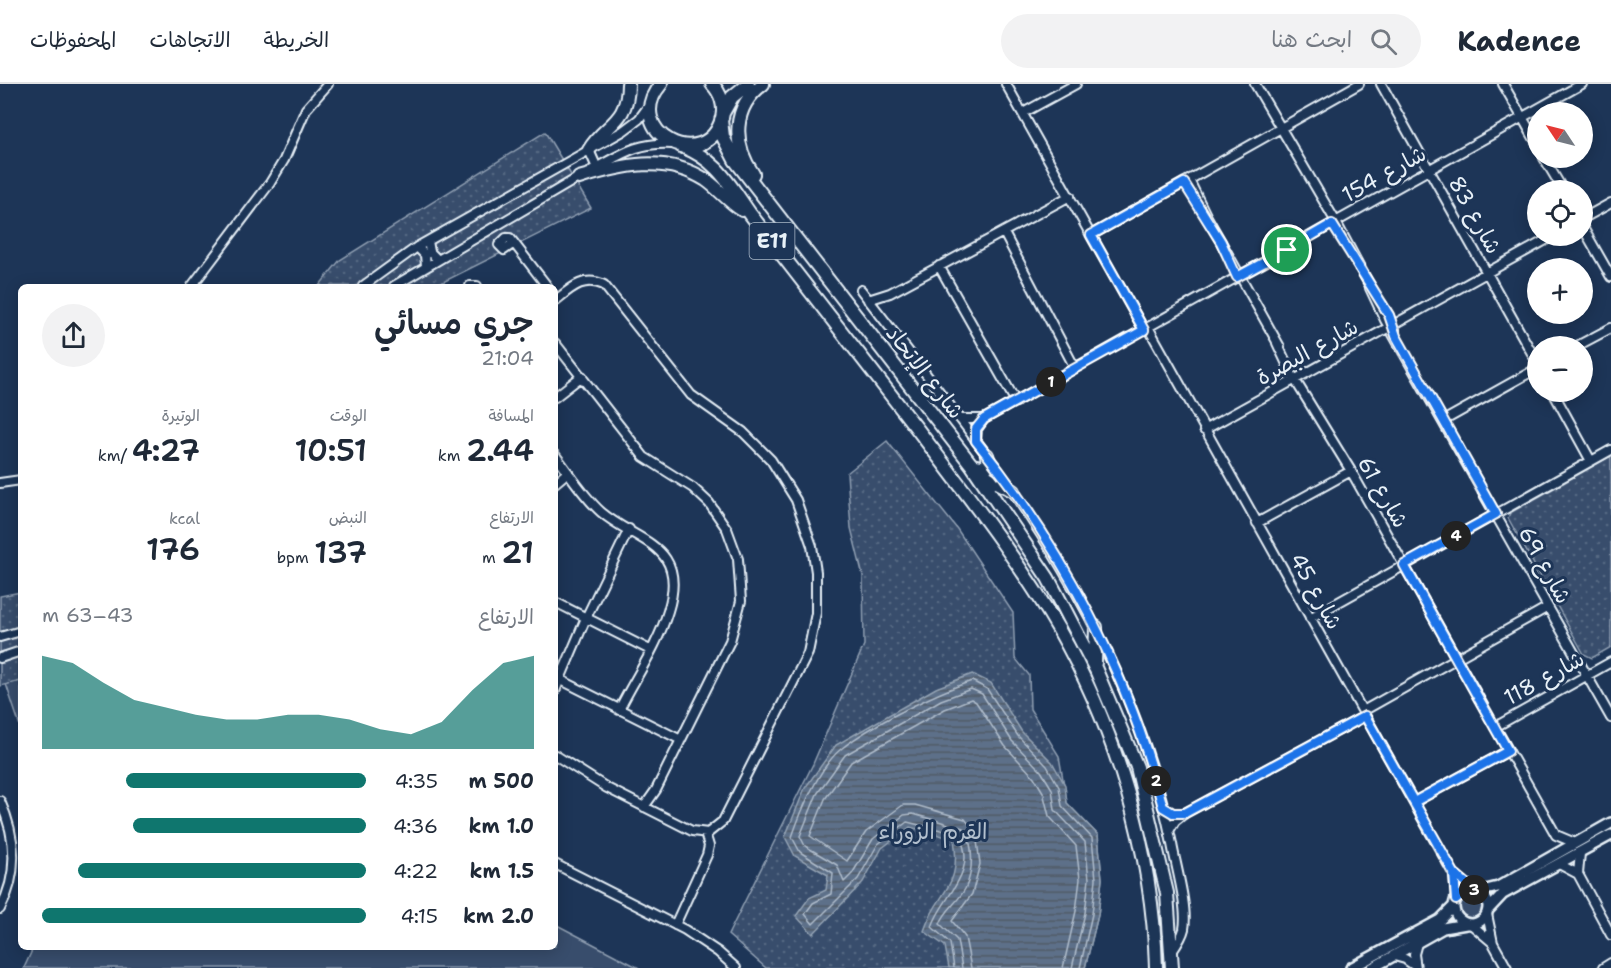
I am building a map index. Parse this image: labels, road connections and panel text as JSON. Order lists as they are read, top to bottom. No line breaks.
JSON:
{"streets":{"highway":["E11","شارع الإتحاد"],"street":["شارع 154","شارع 83","شارع البصرة","شارع 61","شارع 69","شارع 45","شارع 118"]},"crossings":[["شارع 154","شارع 83"],["شارع 154","شارع 61"],["شارع 154","شارع 69"],["شارع 154","شارع 45"],["شارع 83","شارع البصرة"],["شارع البصرة","شارع 61"],["شارع البصرة","شارع 69"],["شارع البصرة","شارع 45"],["شارع 61","شارع 118"],["شارع 69","شارع 118"]],"parks":["القرم الزوراء"],"north":"top left","page":{"header":"Kadence","search":"ابحث هنا","nav":["الخريطة","الاتجاهات","المحفوظات"],"map_buttons":["+","−"],"heading":["جري مسائي","21:04"],"pins":["1","4","2","3"],"stats":[["المسافة","2.44 km"],["الوقت","10:51"],["الوتيرة","4:27 /km"],["الارتفاع","21 m"],["النبض","137 bpm"],["kcal","176"]],"chart":["الارتفاع","43–63 m"],"list":[{"name":"500 m","note":"4:35"},{"name":"1.0 km","note":"4:36"},{"name":"1.5 km","note":"4:22"},{"name":"2.0 km","note":"4:15"}]}}
